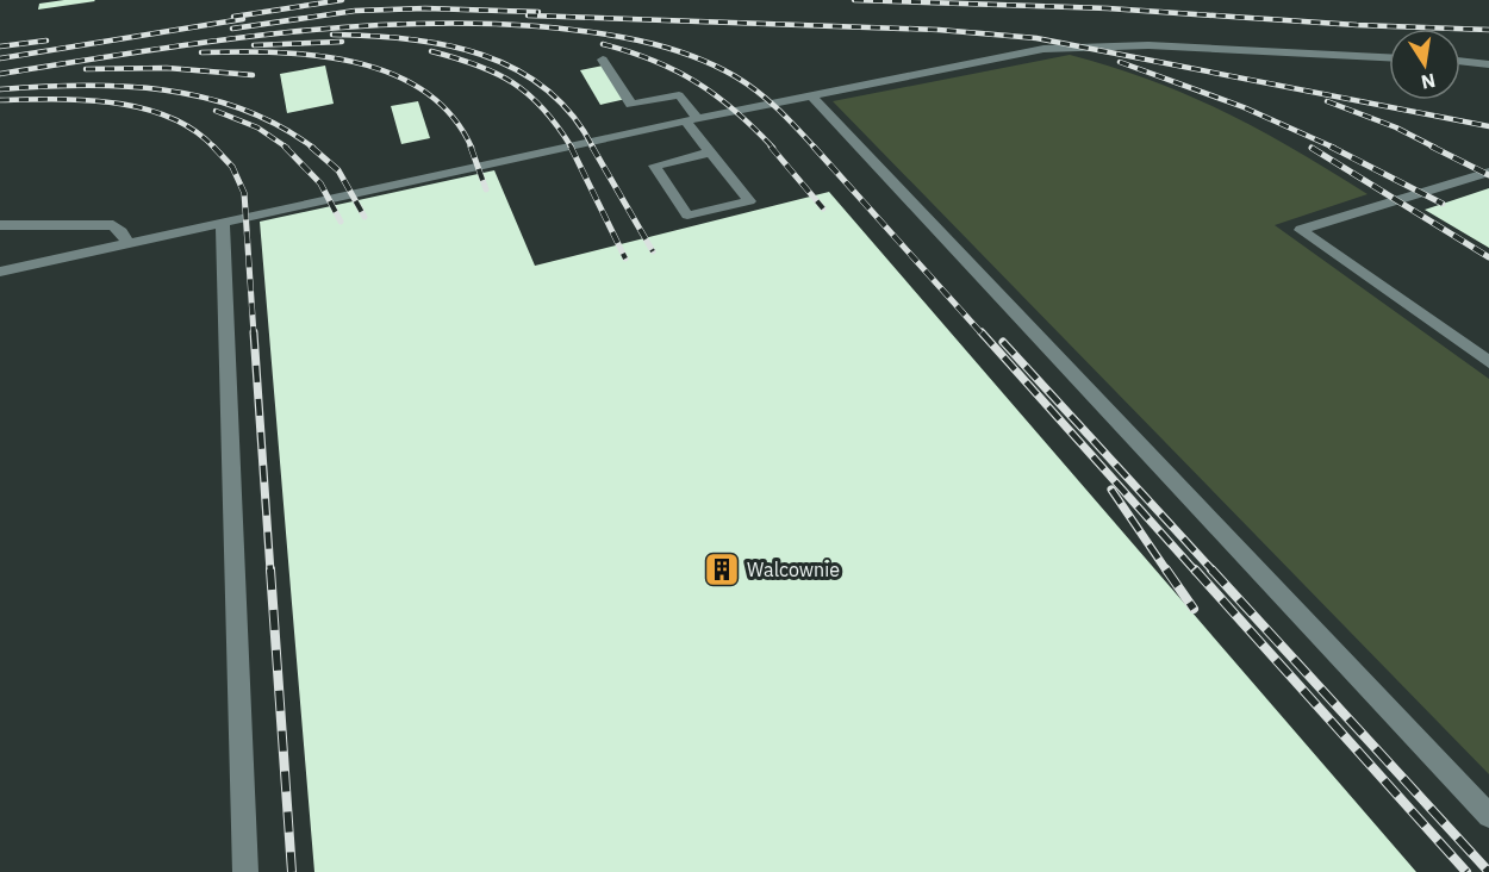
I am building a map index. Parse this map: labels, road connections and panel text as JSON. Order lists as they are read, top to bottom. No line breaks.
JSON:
{"places":{"building":["Walcownie"]},"north":"bottom"}
